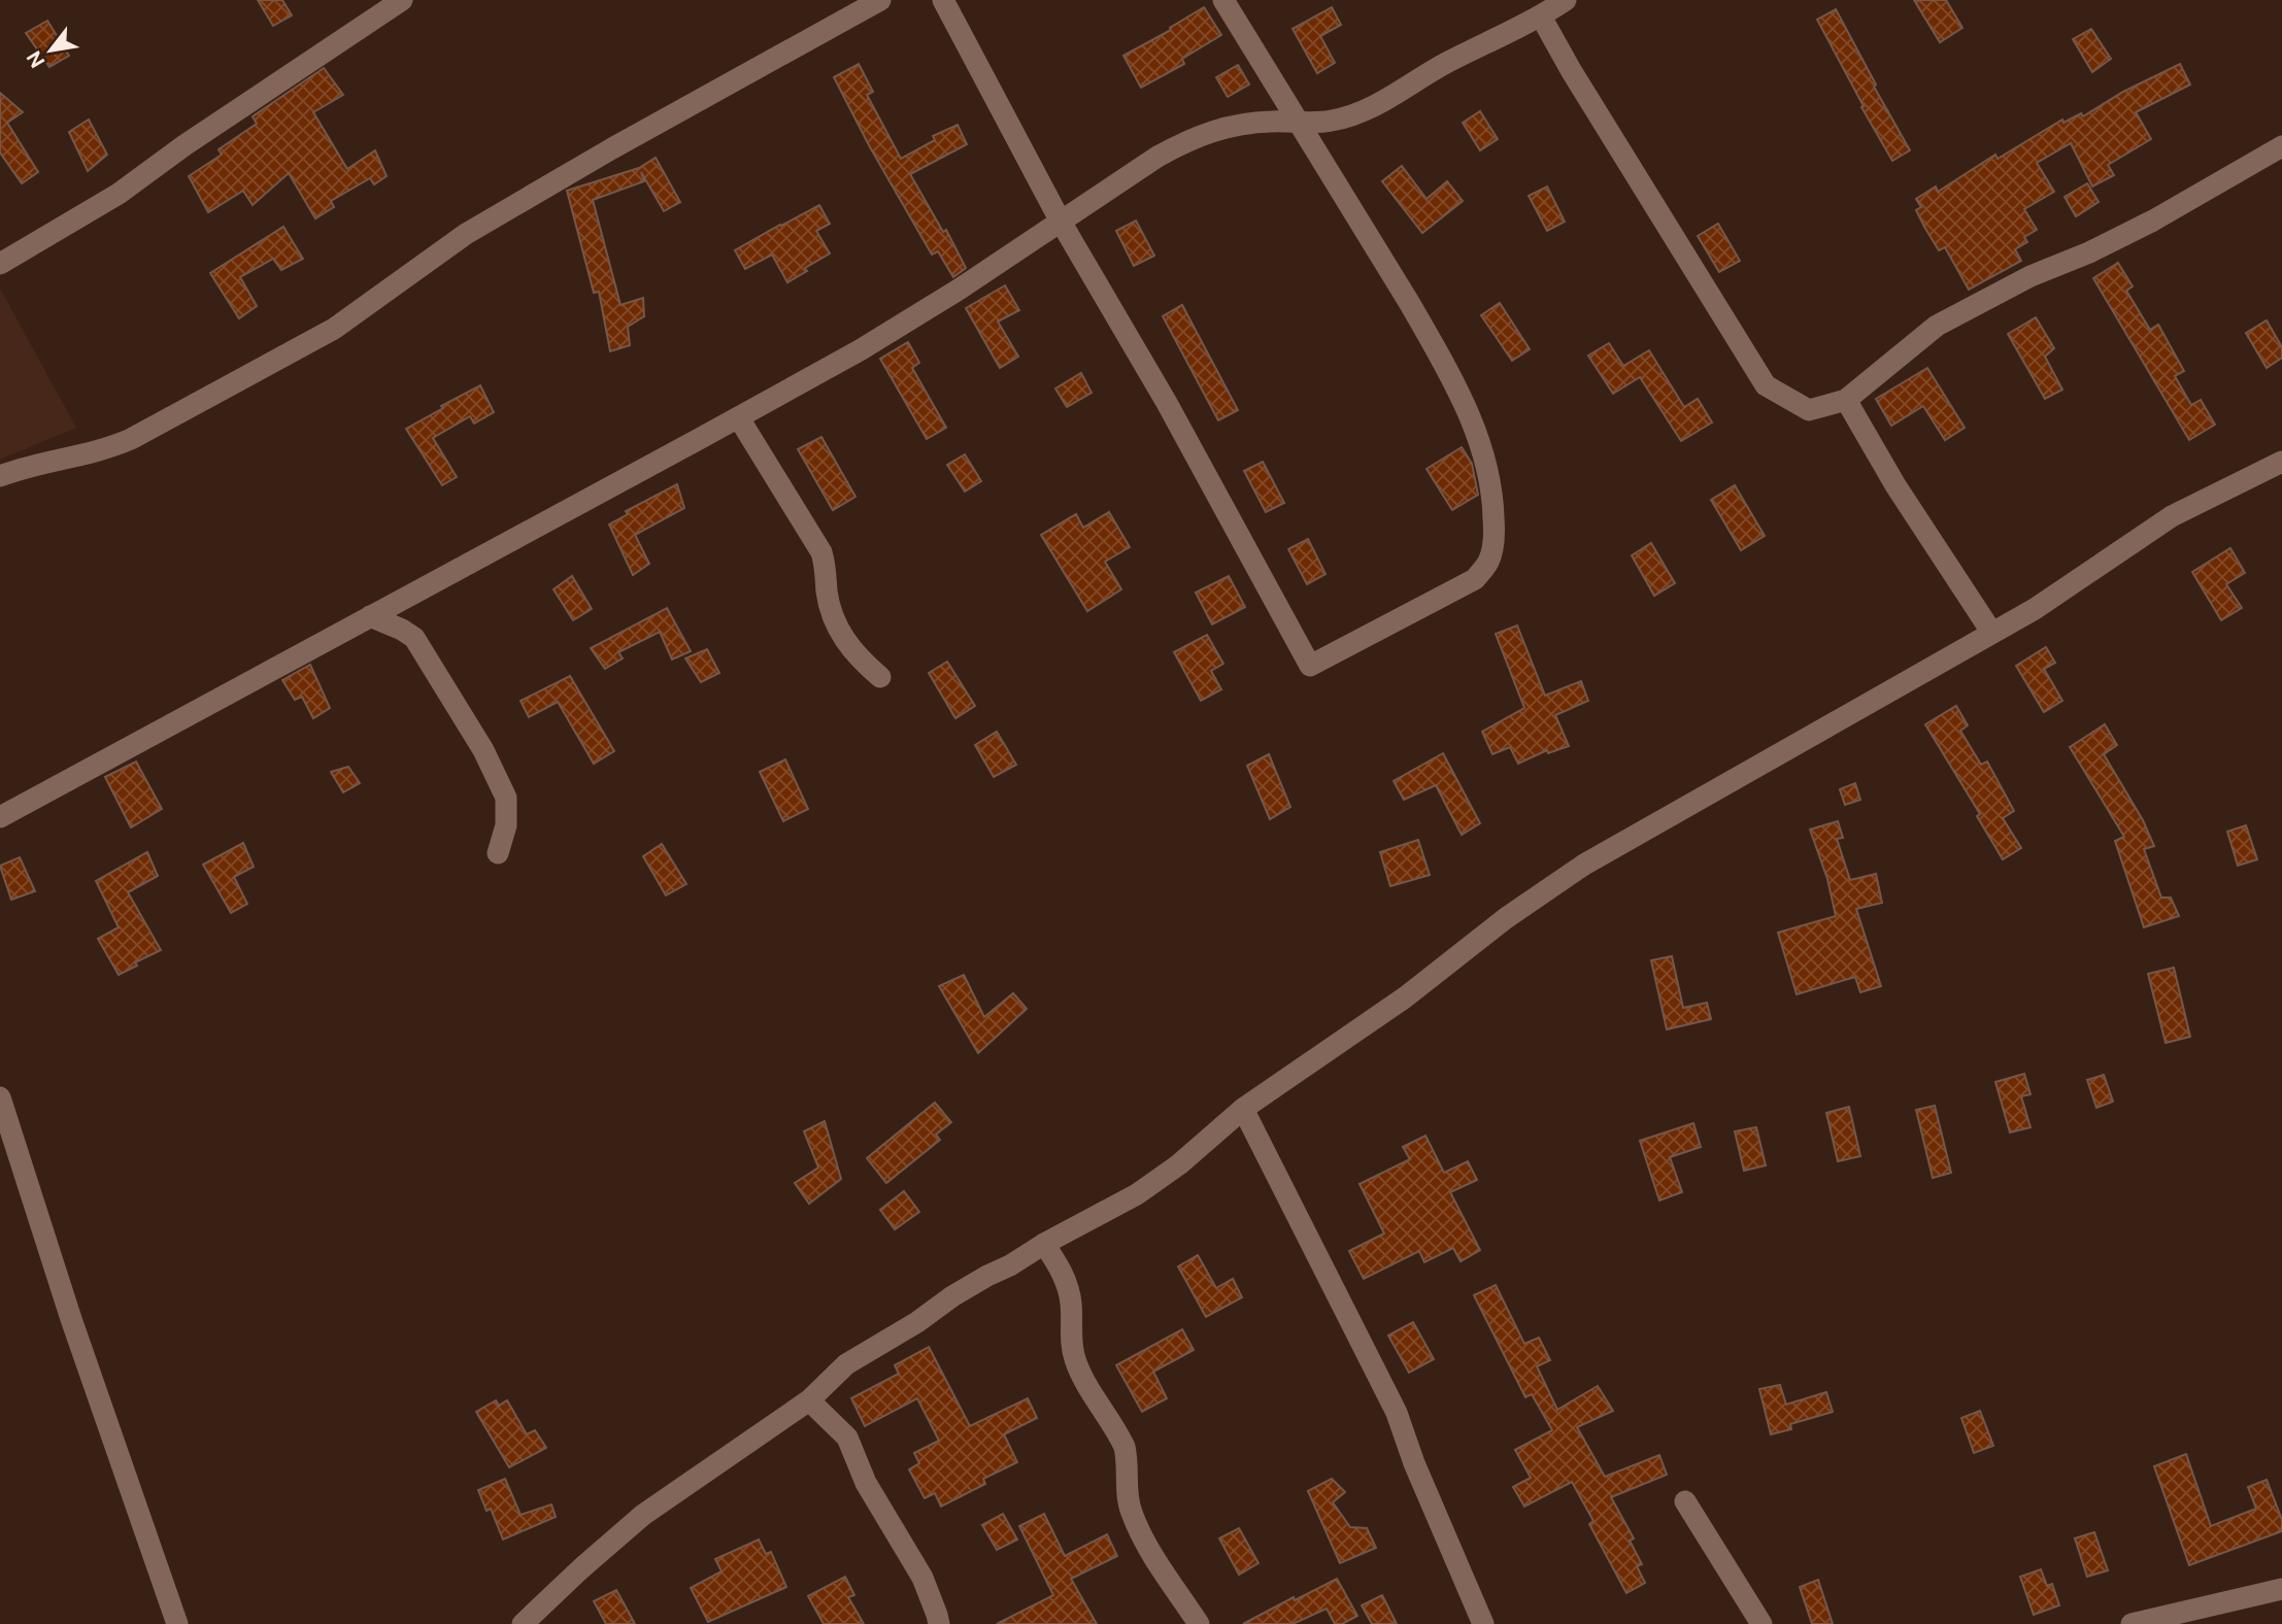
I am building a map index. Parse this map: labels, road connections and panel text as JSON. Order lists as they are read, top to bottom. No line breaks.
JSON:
{"north":"bottom left"}
